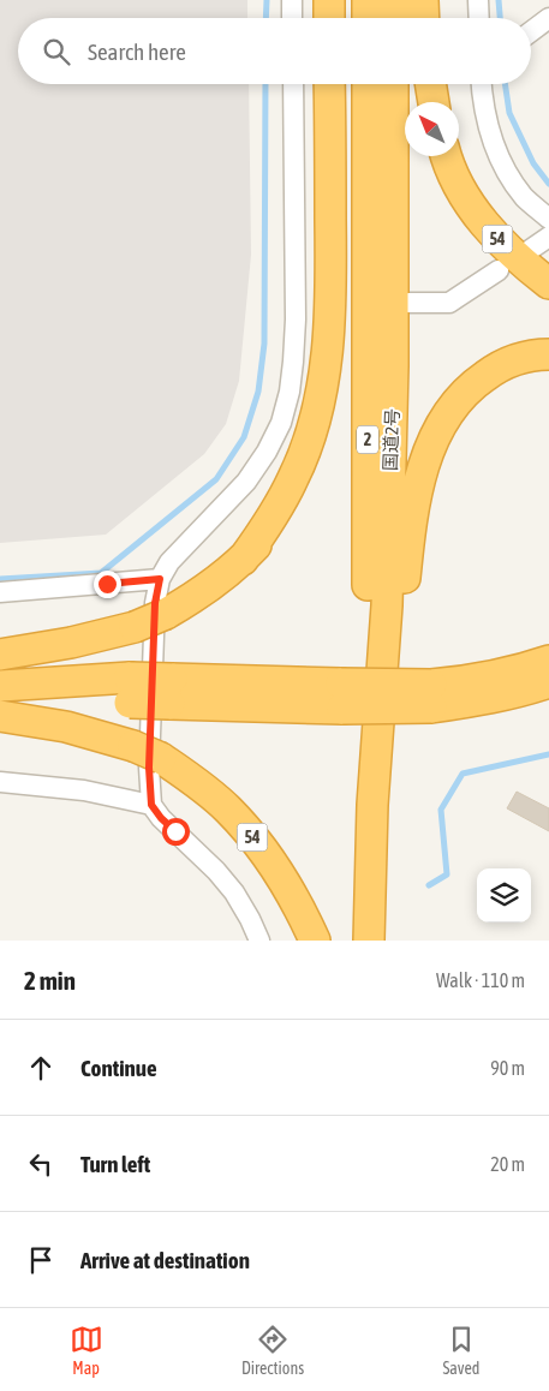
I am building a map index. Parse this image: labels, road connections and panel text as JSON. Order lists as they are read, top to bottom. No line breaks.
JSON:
{"streets":{"highway":["54","2","国道2号"]},"north":"top left","page":{"search":"Search here","heading":["2 min","Walk · 110 m"],"list":[["Continue","90 m"],["Turn left","20 m"],"Arrive at destination"],"nav":["Map","Directions","Saved"]}}
